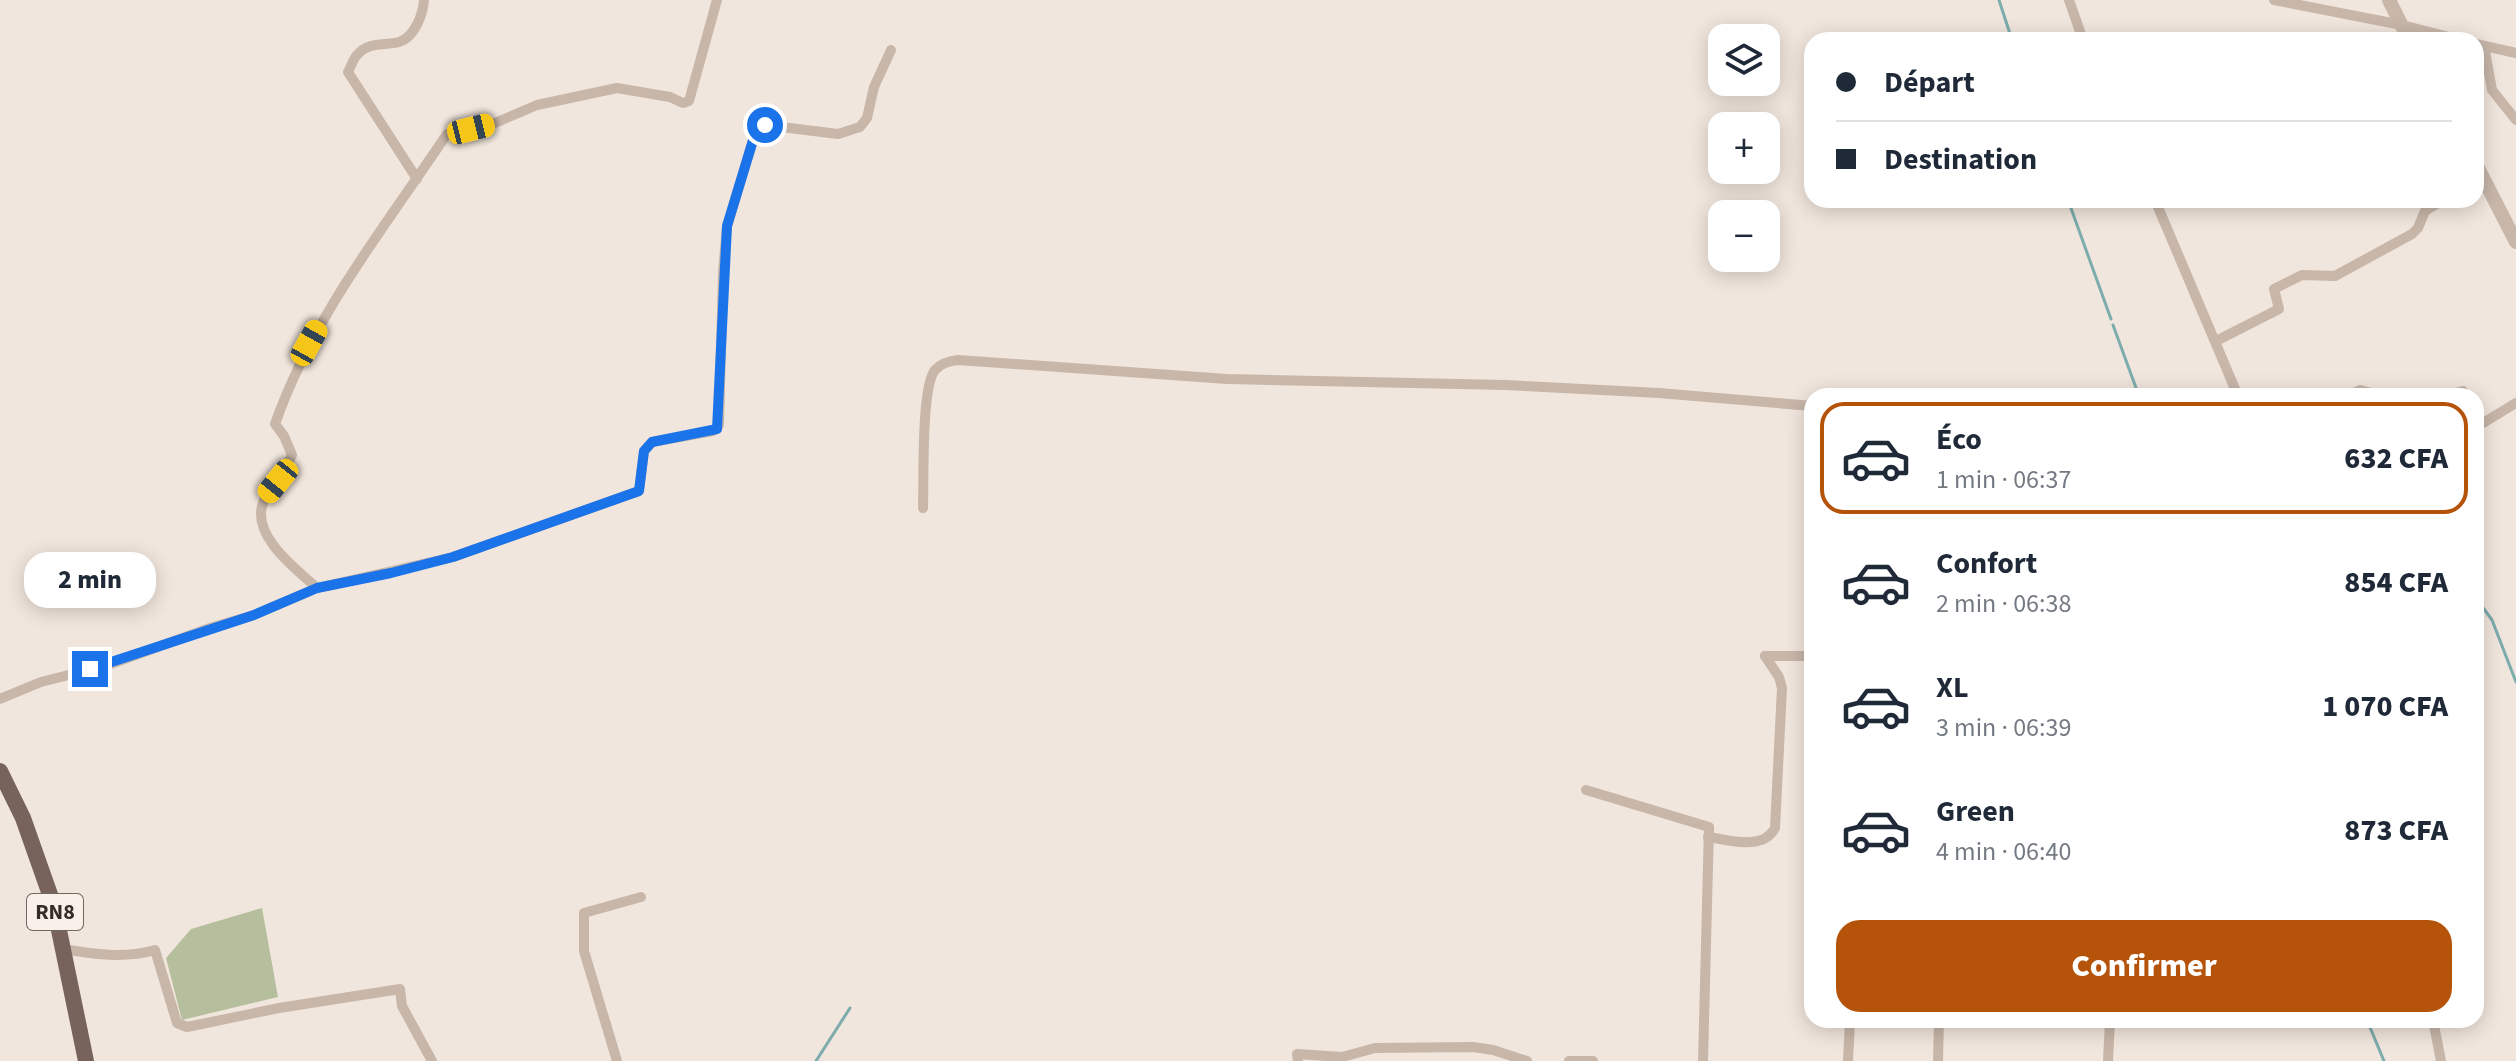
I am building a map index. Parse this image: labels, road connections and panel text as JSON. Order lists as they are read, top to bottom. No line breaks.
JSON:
{"streets":{"main road":["RN8"]},"page":{"map_buttons":["+","−"],"banner":["Départ","Destination"],"list":[{"name":"Éco","note":"1 min · 06:37","value":"632 CFA"},{"name":"Confort","note":"2 min · 06:38","value":"854 CFA"},{"name":"XL","note":"3 min · 06:39","value":"1 070 CFA"},{"name":"Green","note":"4 min · 06:40","value":"873 CFA"}],"bubble":"2 min","buttons":"Confirmer"}}
